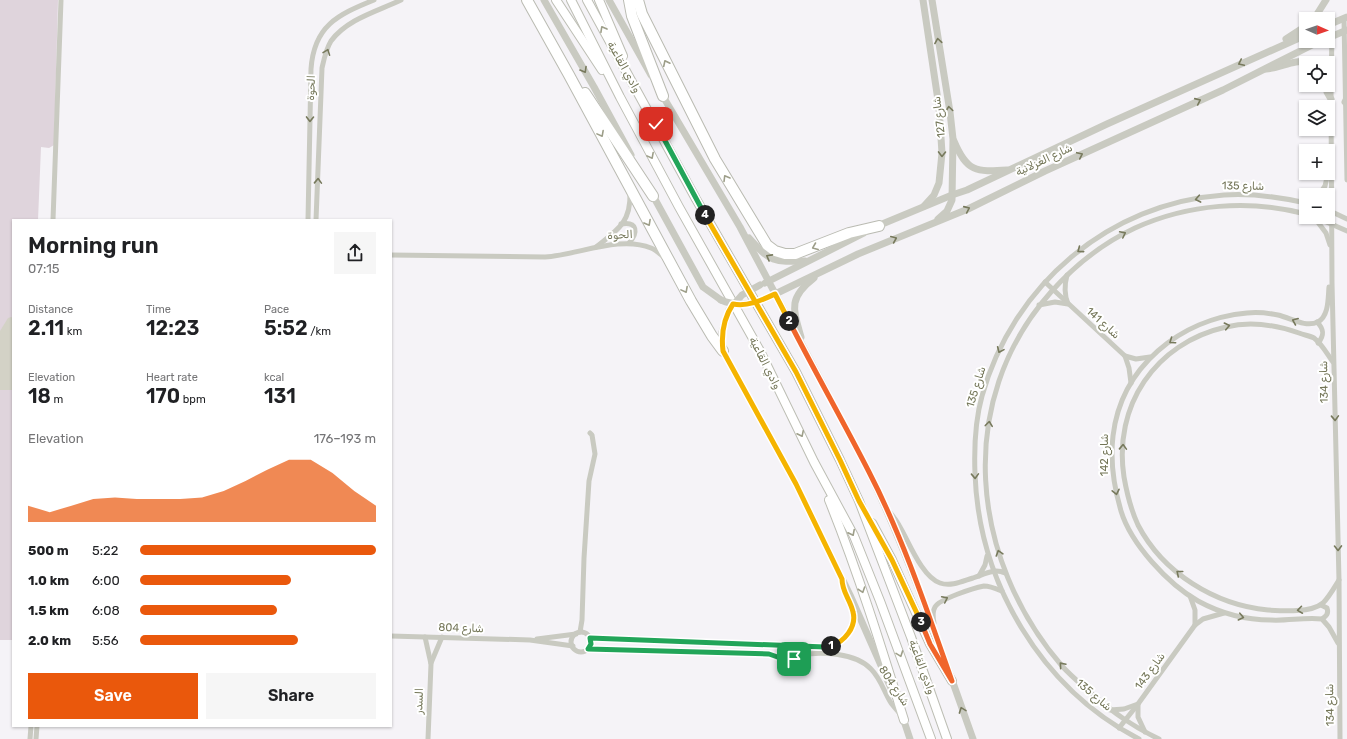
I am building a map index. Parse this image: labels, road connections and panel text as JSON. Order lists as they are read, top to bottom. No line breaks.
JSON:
{"streets":{"main road":["وادي القاعية"],"street":["الحوة","شارع 127","شارع الغزلانية","شارع 135","شارع 141","شارع 134","شارع 142","شارع 804","شارع 143","السدر"]},"crossings":[["وادي القاعية","شارع الغزلانية"],["وادي القاعية","شارع 135"],["شارع 127","شارع الغزلانية"],["شارع 135","شارع 141"],["شارع 135","شارع 143"],["شارع 134","شارع 142"],["شارع 142","شارع 143"]],"one_way":["شارع 134"],"north":"right","page":{"map_buttons":["+","−"],"pins":["4","2","3","1"],"heading":["Morning run","07:15"],"stats":[["Distance","2.11 km"],["Time","12:23"],["Pace","5:52 /km"],["Elevation","18 m"],["Heart rate","170 bpm"],["kcal","131"]],"chart":["Elevation","176–193 m"],"list":[{"name":"500 m","note":"5:22"},{"name":"1.0 km","note":"6:00"},{"name":"1.5 km","note":"6:08"},{"name":"2.0 km","note":"5:56"}],"buttons":["Save","Share"]}}
